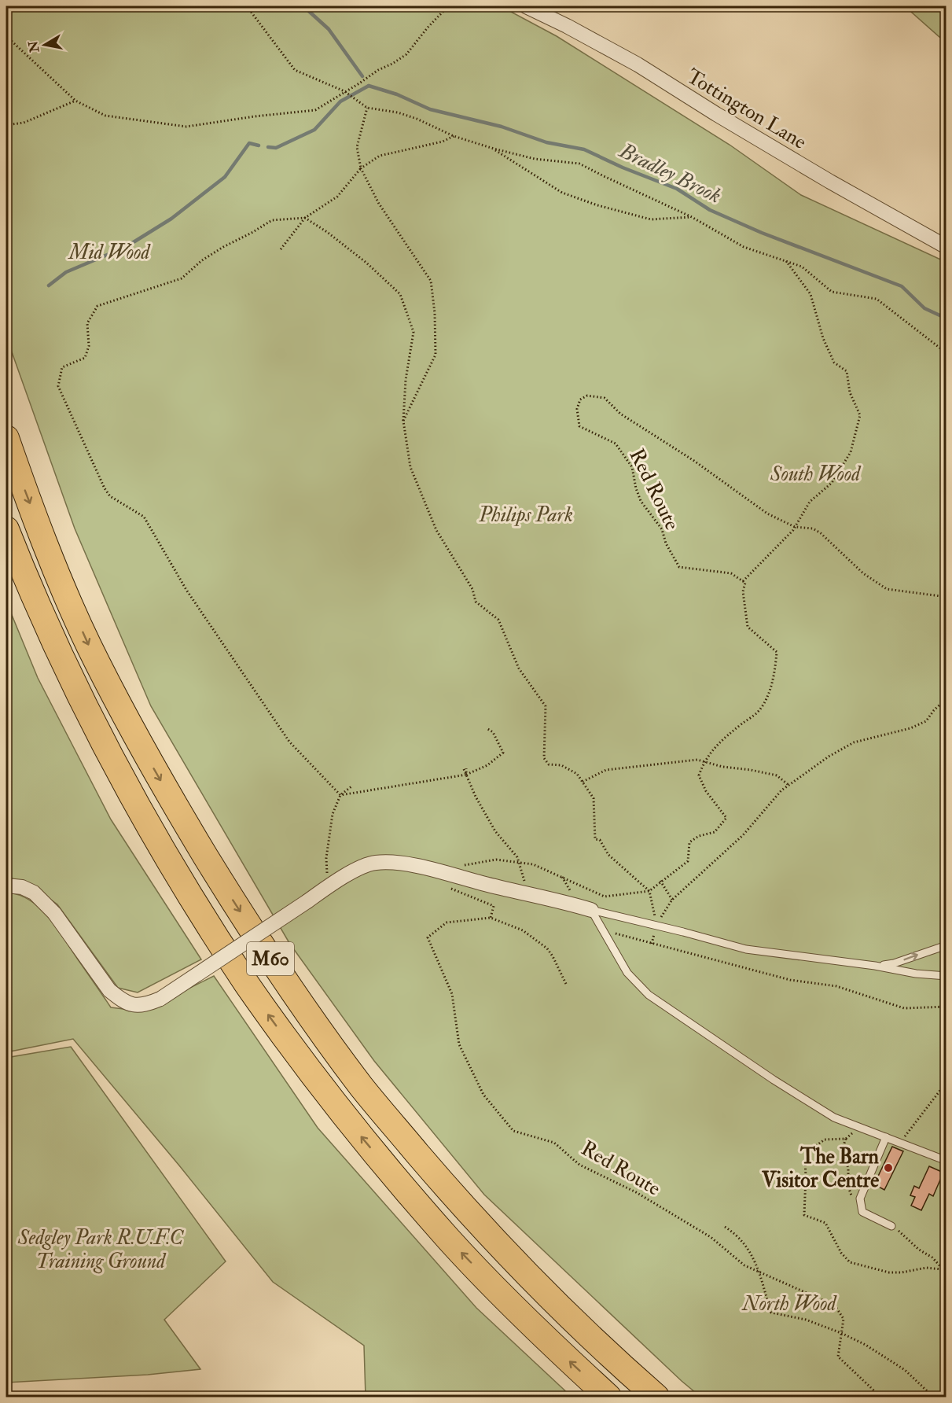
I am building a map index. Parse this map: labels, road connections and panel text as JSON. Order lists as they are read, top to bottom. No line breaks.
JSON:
{"streets":{"highway":["M60"],"street":["Tottington Lane"],"path":["Red Route"]},"water":["Bradley Brook"],"parks":["Mid Wood","South Wood","Philips Park","Sedgley Park R.U.F.C Training Ground","North Wood"],"places":["The Barn Visitor Centre"],"north":"left"}
